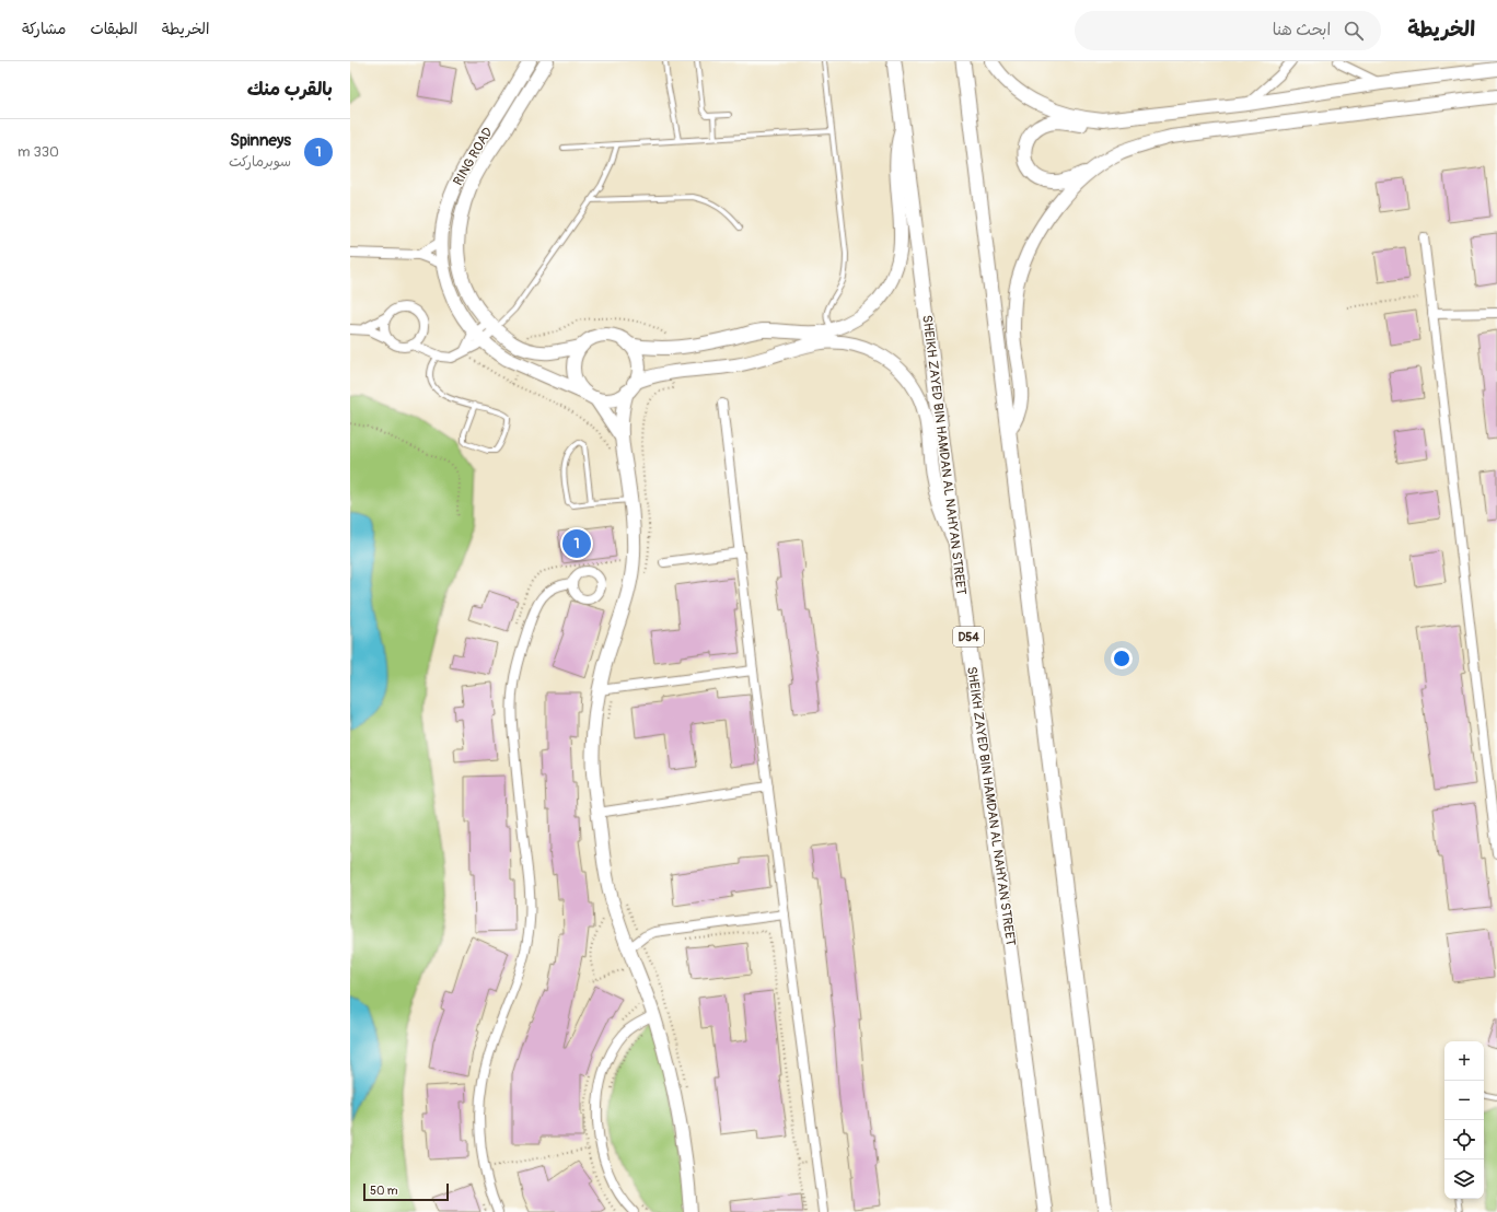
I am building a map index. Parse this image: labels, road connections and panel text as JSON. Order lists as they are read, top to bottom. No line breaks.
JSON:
{"streets":{"main road":["SHEIKH ZAYED BIN HAMDAN AL NAHYAN STREET","D54"],"street":["RING ROAD"]},"scale_bar":"50 m","page":{"header":"الخريطة","search":"ابحث هنا","nav":["الخريطة","الطبقات","مشاركة"],"heading":"بالقرب منك","list":[{"mark":"1","name":"Spinneys","note":"سوبرماركت","value":"330 m"}],"pins":"1","map_buttons":["+","−"],"scale":"50 m"}}
